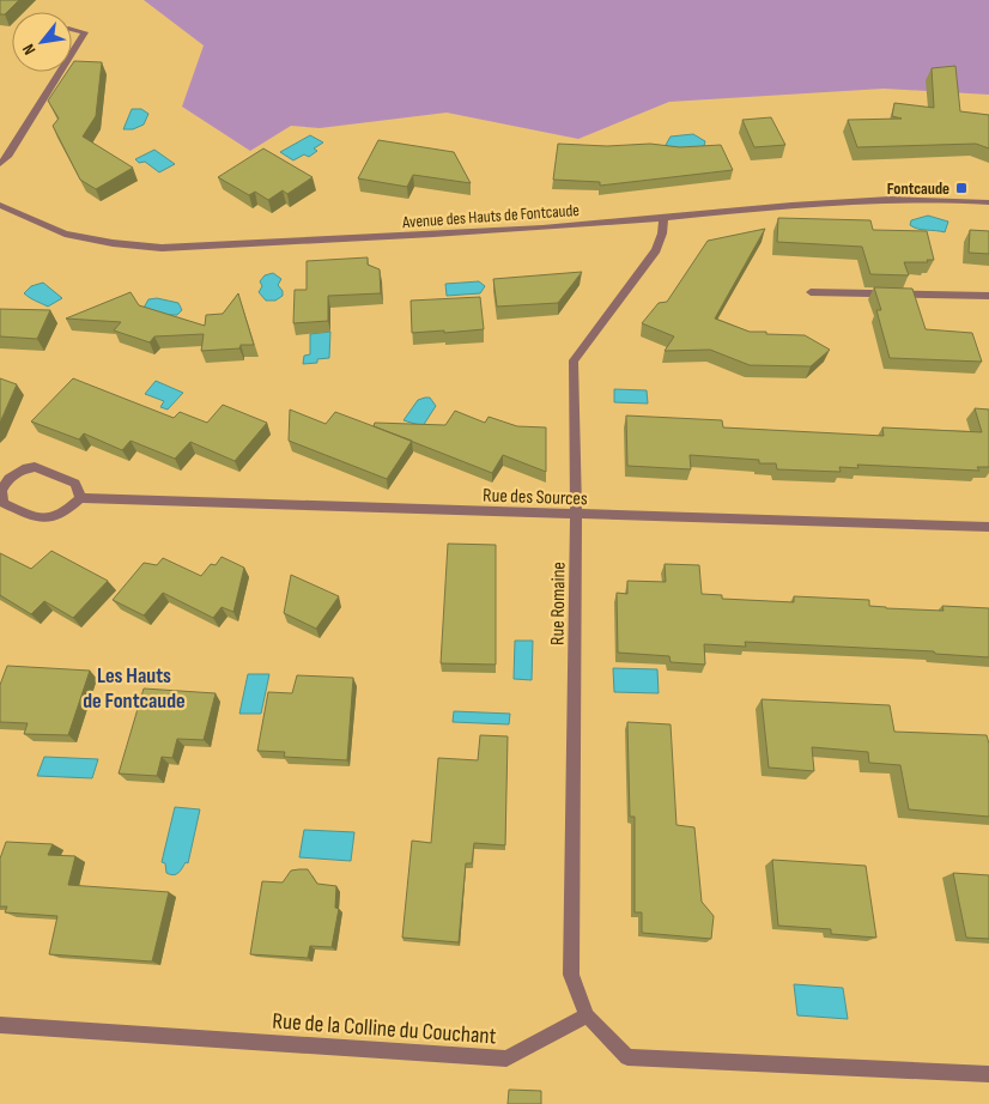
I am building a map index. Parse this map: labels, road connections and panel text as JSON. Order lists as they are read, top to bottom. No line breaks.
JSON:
{"streets":{"street":["Avenue des Hauts de Fontcaude","Rue des Sources","Rue Romaine","Rue de la Colline du Couchant"]},"crossings":[["Avenue des Hauts de Fontcaude","Rue Romaine"],["Rue des Sources","Rue Romaine"],["Rue Romaine","Rue de la Colline du Couchant"]],"districts":["Les Hauts de Fontcaude"],"places":{"transit":["Fontcaude"]},"north":"bottom left"}
